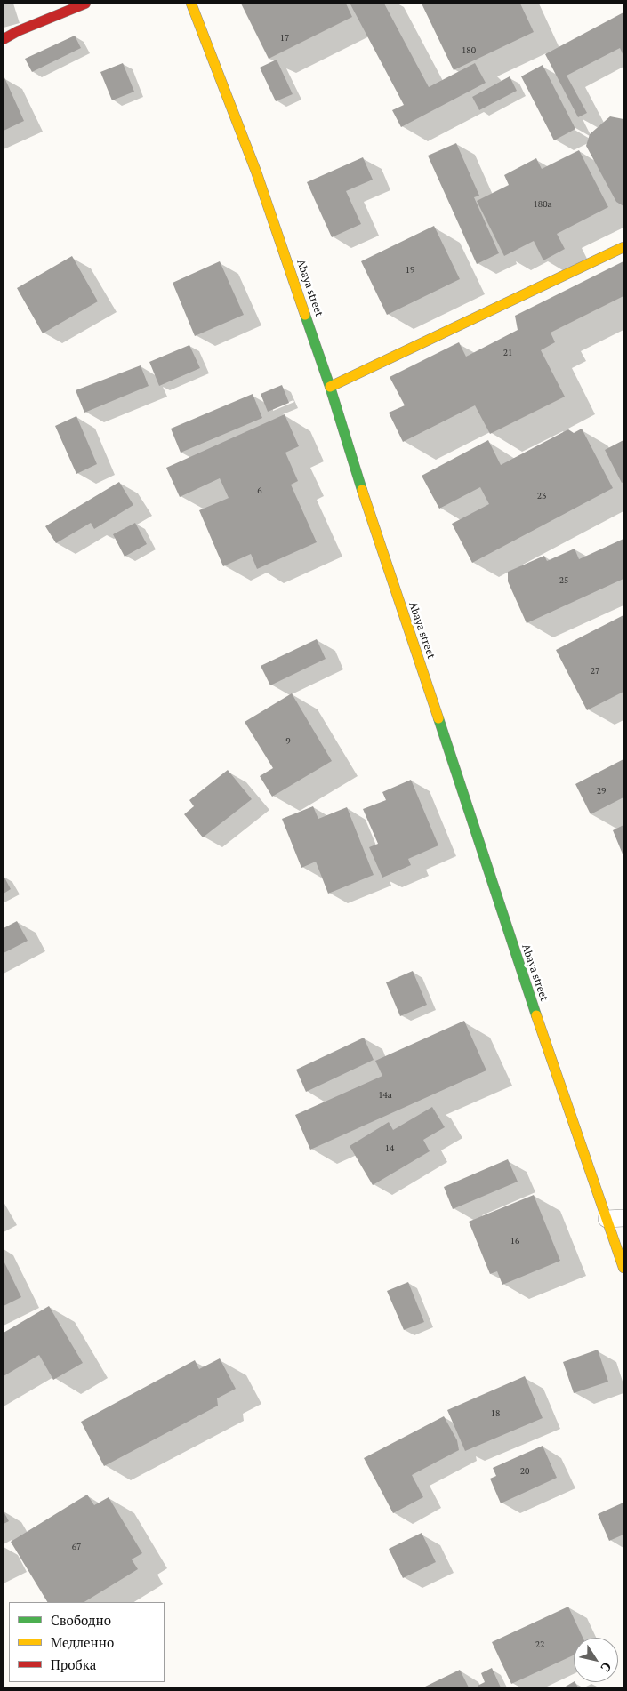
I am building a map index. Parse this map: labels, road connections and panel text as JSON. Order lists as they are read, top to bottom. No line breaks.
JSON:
{"streets":{"street":["Abaya street"]},"house_numbers":["17","180","180а","19","21","6","23","25","27","9","29","14а","14","16","18","20","67","22"],"legend":["Свободно","Медленно","Пробка"],"north":"bottom right"}
